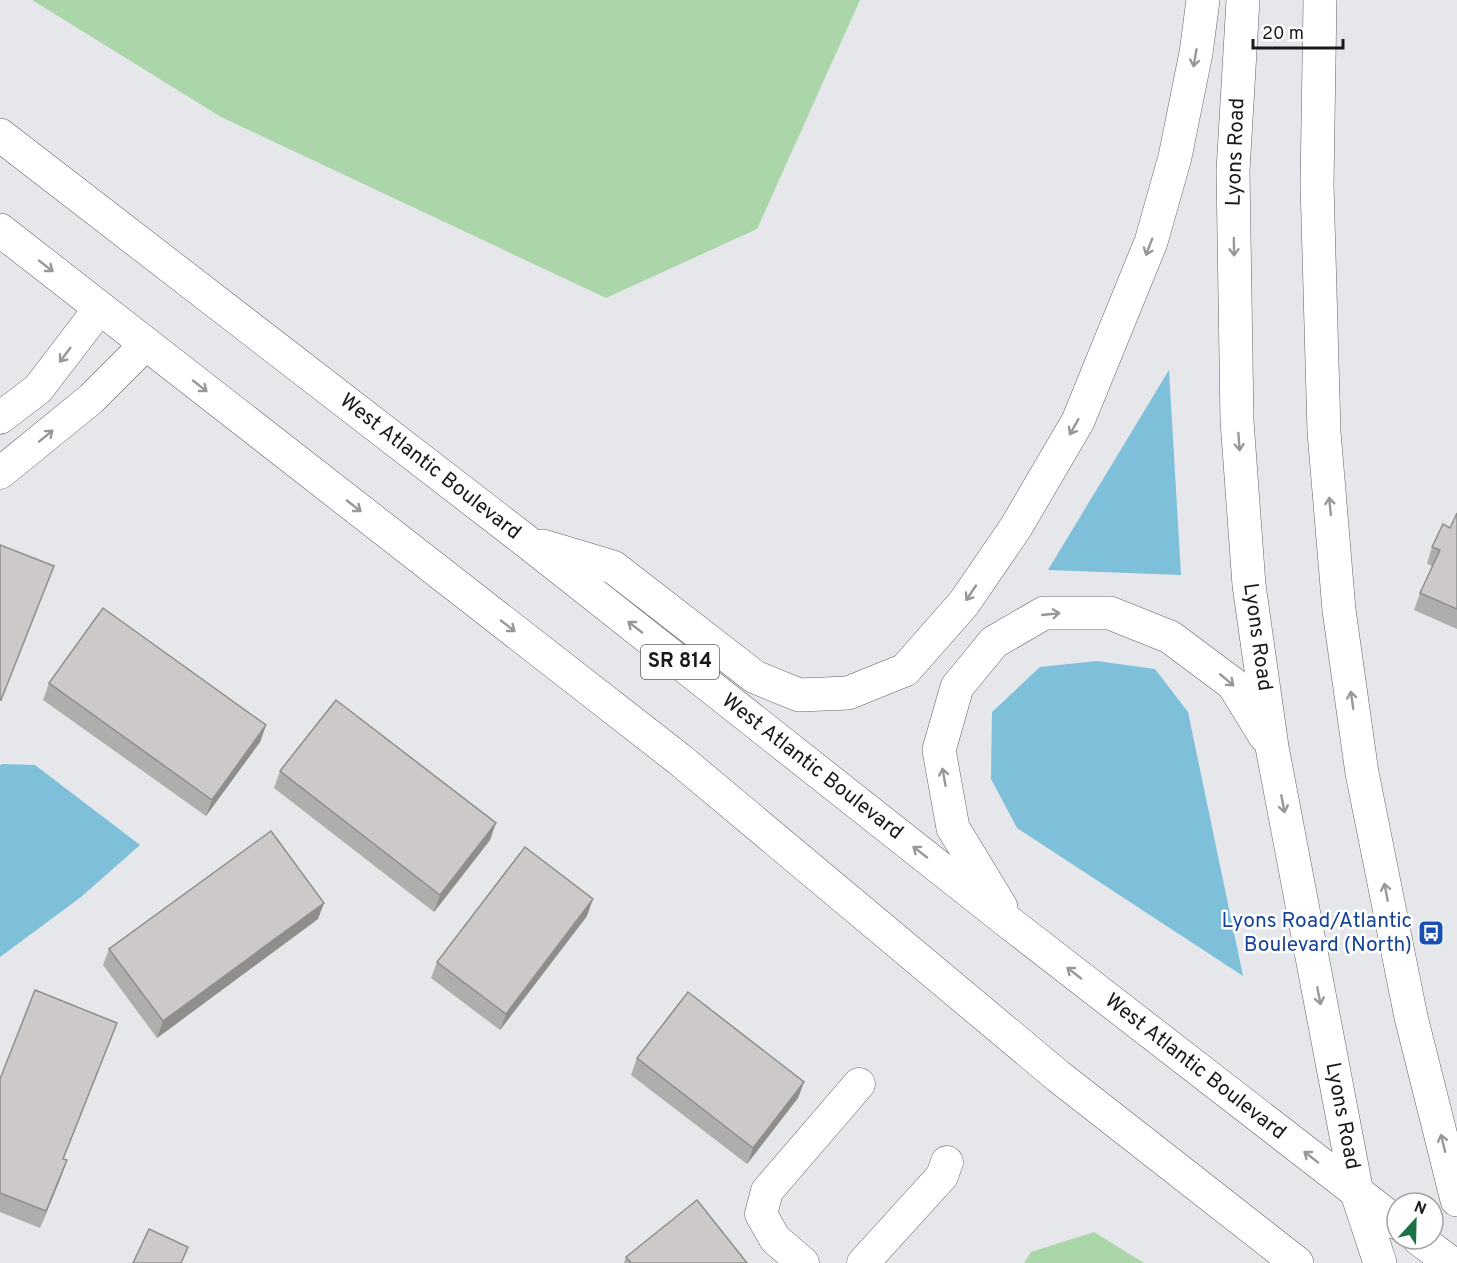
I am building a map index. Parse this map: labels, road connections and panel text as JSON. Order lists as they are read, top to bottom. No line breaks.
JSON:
{"streets":{"main road":["Lyons Road","West Atlantic Boulevard","SR 814"]},"crossings":[["Lyons Road","West Atlantic Boulevard"]],"places":{"bus stop":["Lyons Road/Atlantic Boulevard (North)"]},"scale_bar":"20 m","north":"top"}
